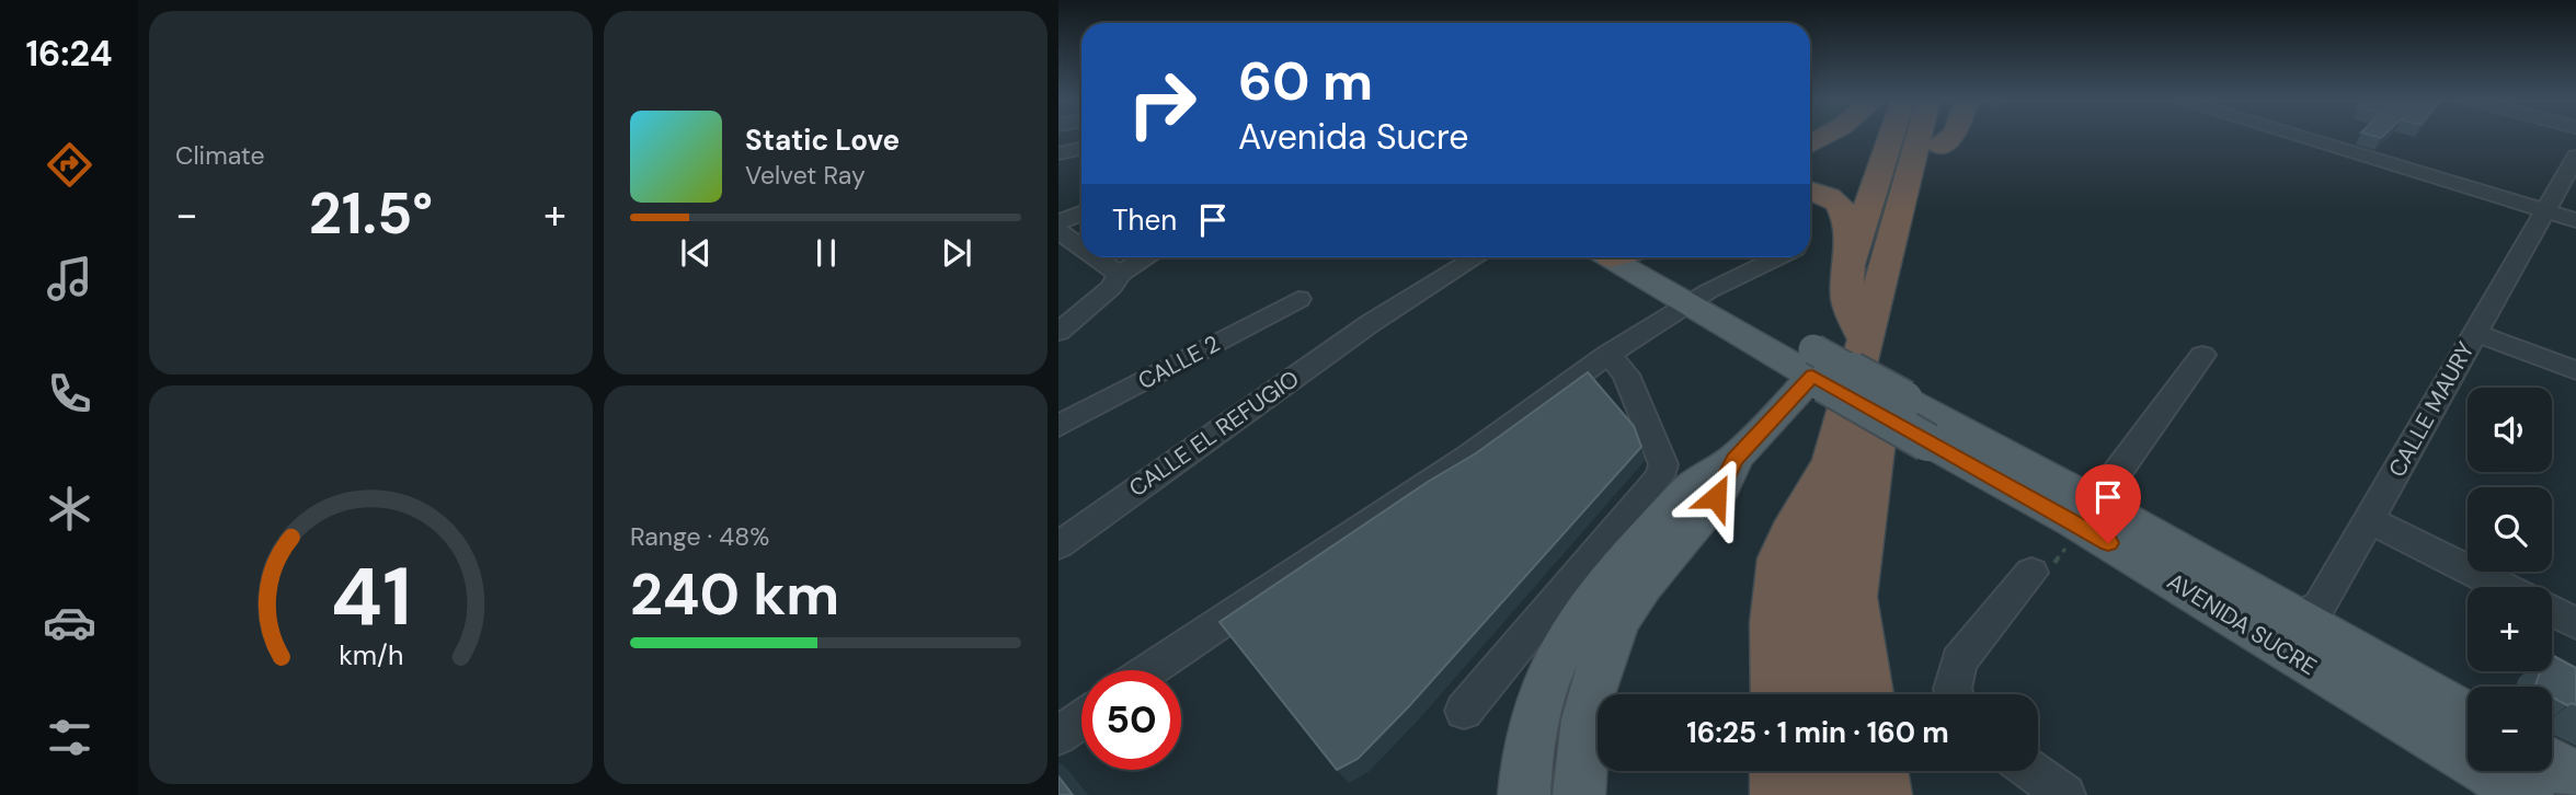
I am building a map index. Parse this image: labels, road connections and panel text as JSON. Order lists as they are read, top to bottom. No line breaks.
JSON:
{"streets":{"main road":["AVENIDA SUCRE"],"street":["CALLE 2","CALLE MAURY","CALLE EL REFUGIO"]},"crossings":[["CALLE MAURY","AVENIDA SUCRE"]],"page":{"tabs":"16:24","tile":["Climate",["Range · 48%","240 km"]],"turn":["60 m","Avenida Sucre"],"song":["Static Love","Velvet Ray"],"heat":["−","21.5°","+"],"then":"Then","map_buttons":["+","−"],"limit":"50","trip":"16:25 · 1 min · 160 m","gauge":["41","km/h"]}}
